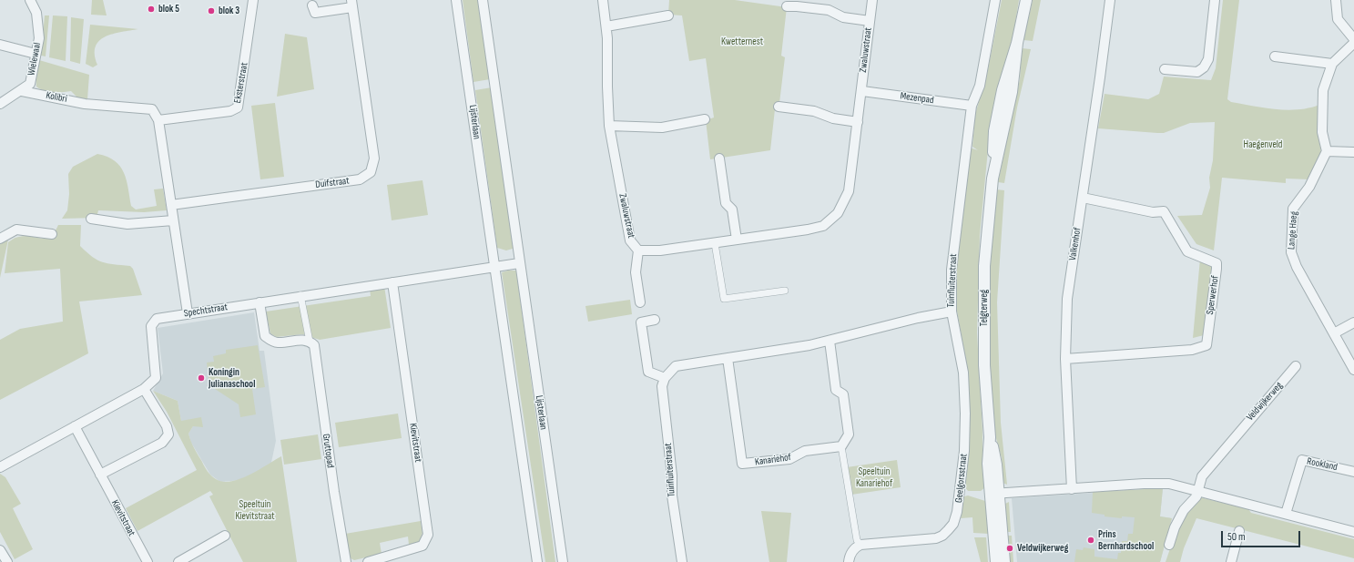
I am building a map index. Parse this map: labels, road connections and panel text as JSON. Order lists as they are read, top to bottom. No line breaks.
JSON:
{"streets":{"street":["Zwaluwstraat","Wielewaal","Eksterstraat","Kolibri","Mezenpad","Lijsterlaan","Duifstraat","Lange Haeg","Valkenhof","Tuinfluiterstraat","Sperwerhof","Telgterweg","Spechtstraat","Veldwijkerweg","Kievitstraat","Gruttopad","Kanariehof","Rookland","Geelgorsstraat"]},"crossings":[["Zwaluwstraat","Mezenpad"],["Wielewaal","Kolibri"],["Eksterstraat","Kolibri"],["Mezenpad","Tuinfluiterstraat"],["Lijsterlaan","Spechtstraat"],["Valkenhof","Sperwerhof"],["Tuinfluiterstraat","Kanariehof"],["Tuinfluiterstraat","Geelgorsstraat"],["Spechtstraat","Kievitstraat"],["Spechtstraat","Gruttopad"]],"parks":["Kwetternest","Haegenveld","Speeltuin Kanariehof","Speeltuin Kievitstraat"],"places":["blok 5","blok 3","Koningin Julianaschool","Prins Bernhardschool","Veldwijkerweg"],"scale_bar":"50 m"}
